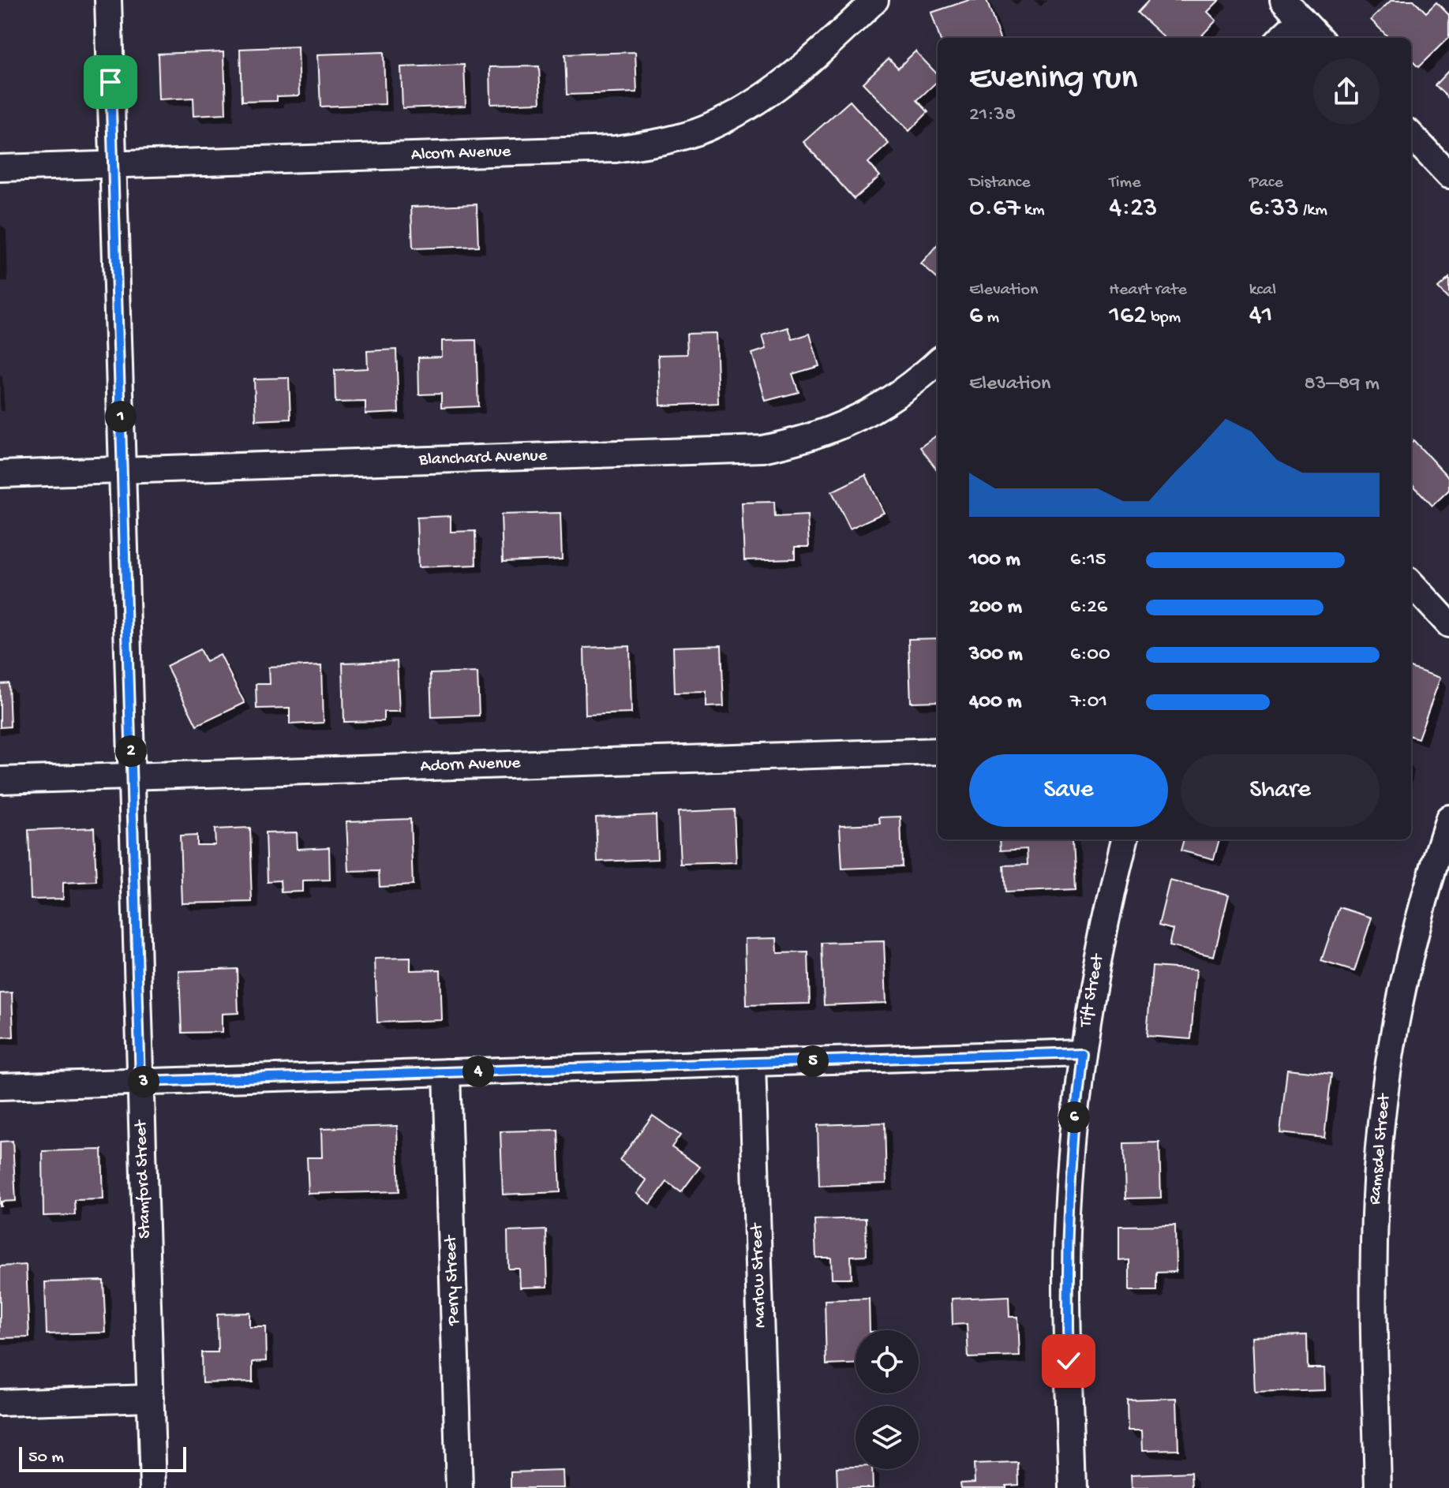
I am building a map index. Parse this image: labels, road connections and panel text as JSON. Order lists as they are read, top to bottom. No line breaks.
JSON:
{"streets":{"street":["Alcorn Avenue","Blanchard Avenue","Adorn Avenue","Tift Street","Ramsdel Street","Stamford Street","Marlow Street","Perry Street"]},"crossings":[["Alcorn Avenue","Stamford Street"],["Blanchard Avenue","Stamford Street"],["Adorn Avenue","Stamford Street"]],"scale_bar":"50 m","page":{"heading":["Evening run","21:38"],"stats":[["Distance","0.67 km"],["Time","4:23"],["Pace","6:33 /km"],["Elevation","6 m"],["Heart rate","162 bpm"],["kcal","41"]],"chart":["Elevation","83–89 m"],"pins":["1","2","5","4","3","6"],"list":[{"name":"100 m","note":"6:15"},{"name":"200 m","note":"6:26"},{"name":"300 m","note":"6:00"},{"name":"400 m","note":"7:01"}],"buttons":["Save","Share"],"scale":"50 m"}}
